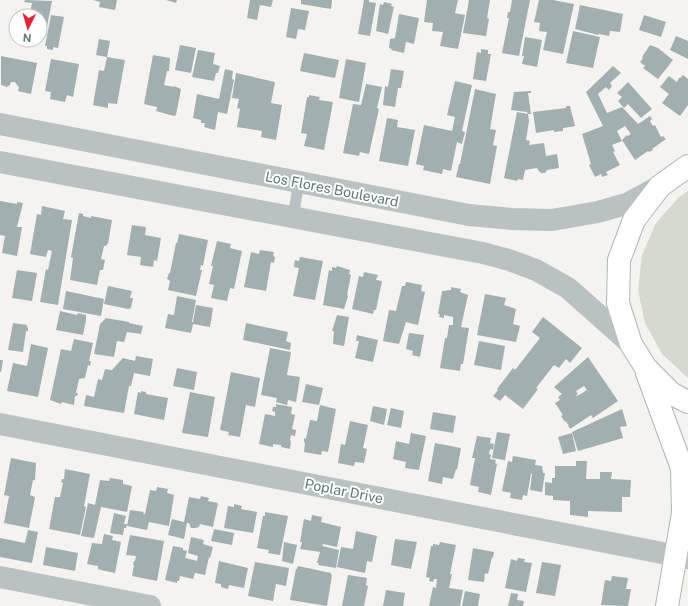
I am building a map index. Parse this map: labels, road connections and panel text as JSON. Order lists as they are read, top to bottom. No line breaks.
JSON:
{"streets":{"street":["Los Flores Boulevard","Poplar Drive"]},"north":"bottom"}
